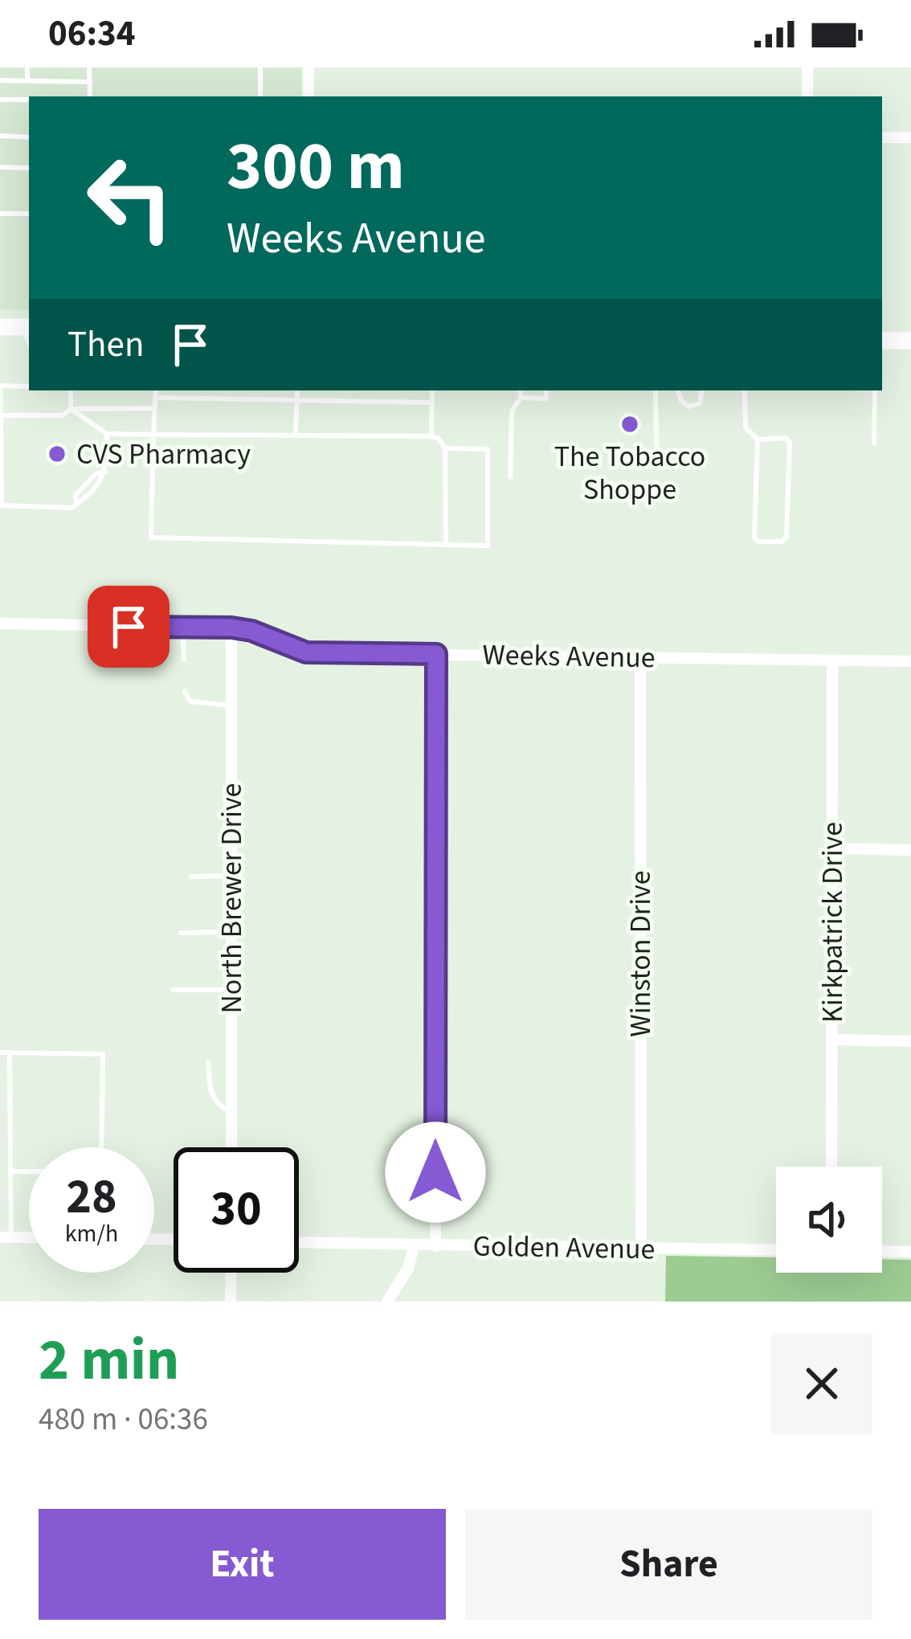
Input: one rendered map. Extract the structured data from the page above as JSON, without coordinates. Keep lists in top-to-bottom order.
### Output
{
  "streets": {
    "street": [
      "Weeks Avenue",
      "North Brewer Drive",
      "Kirkpatrick Drive",
      "Winston Drive",
      "Golden Avenue"
    ]
  },
  "crossings": [
    ["Weeks Avenue", "North Brewer Drive"],
    ["Weeks Avenue", "Kirkpatrick Drive"],
    ["Weeks Avenue", "Winston Drive"],
    ["Winston Drive", "Golden Avenue"]
  ],
  "places": ["The Tobacco Shoppe", "CVS Pharmacy"],
  "page": {
    "status": "06:34",
    "turn": ["300 m", "Weeks Avenue"],
    "then": "Then",
    "speed": "28 km/h",
    "limit": "30",
    "heading": ["2 min", "480 m · 06:36"],
    "buttons": ["Exit", "Share"]
  }
}
